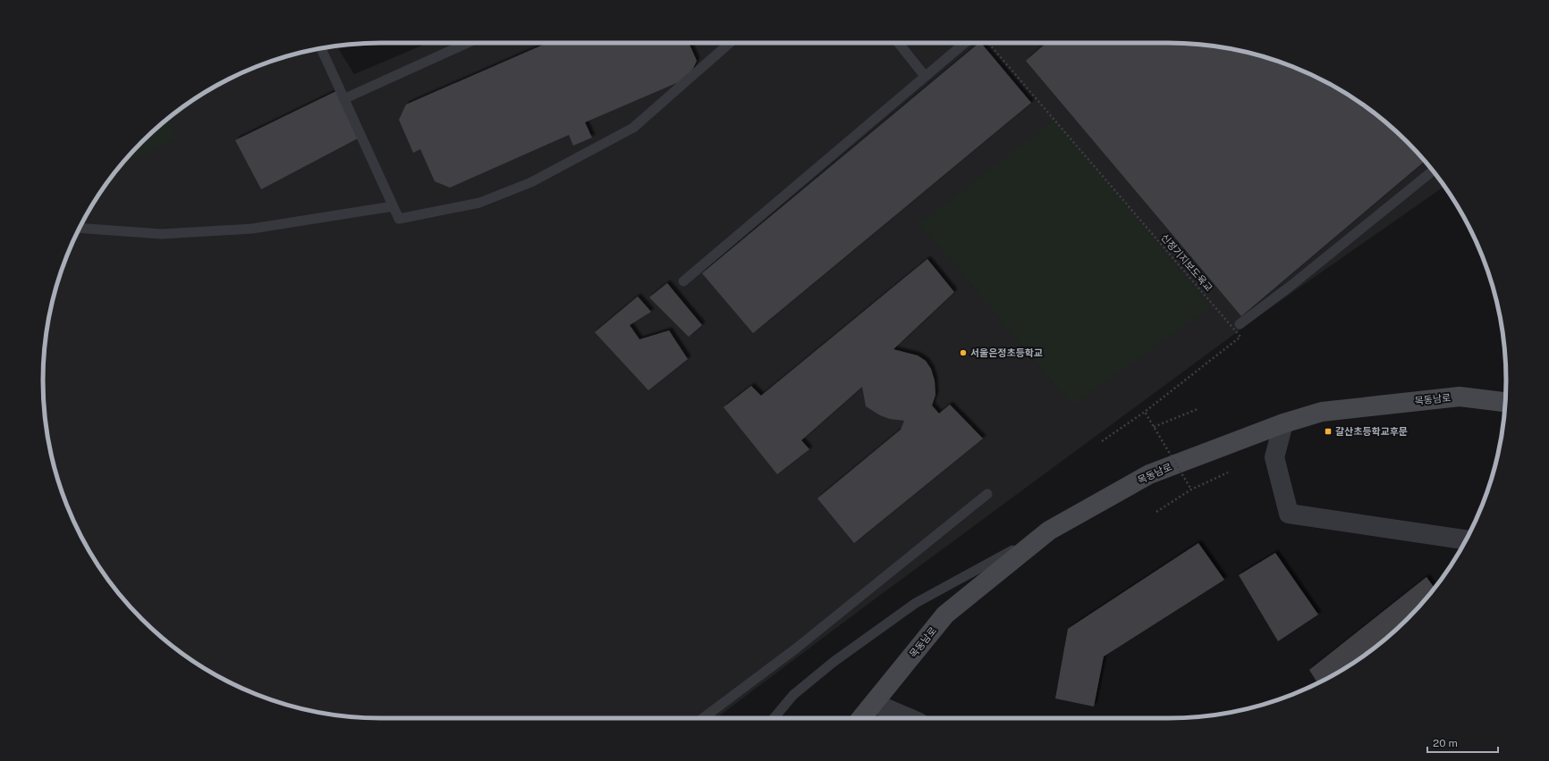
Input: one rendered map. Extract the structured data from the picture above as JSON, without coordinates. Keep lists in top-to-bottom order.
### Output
{
  "streets": {
    "main road": ["목동남로"],
    "path": ["신정기지보도육교"]
  },
  "places": {
    "other": ["서울은정초등학교"],
    "transit": ["갈산초등학교후문"]
  },
  "scale_bar": "20 m"
}
